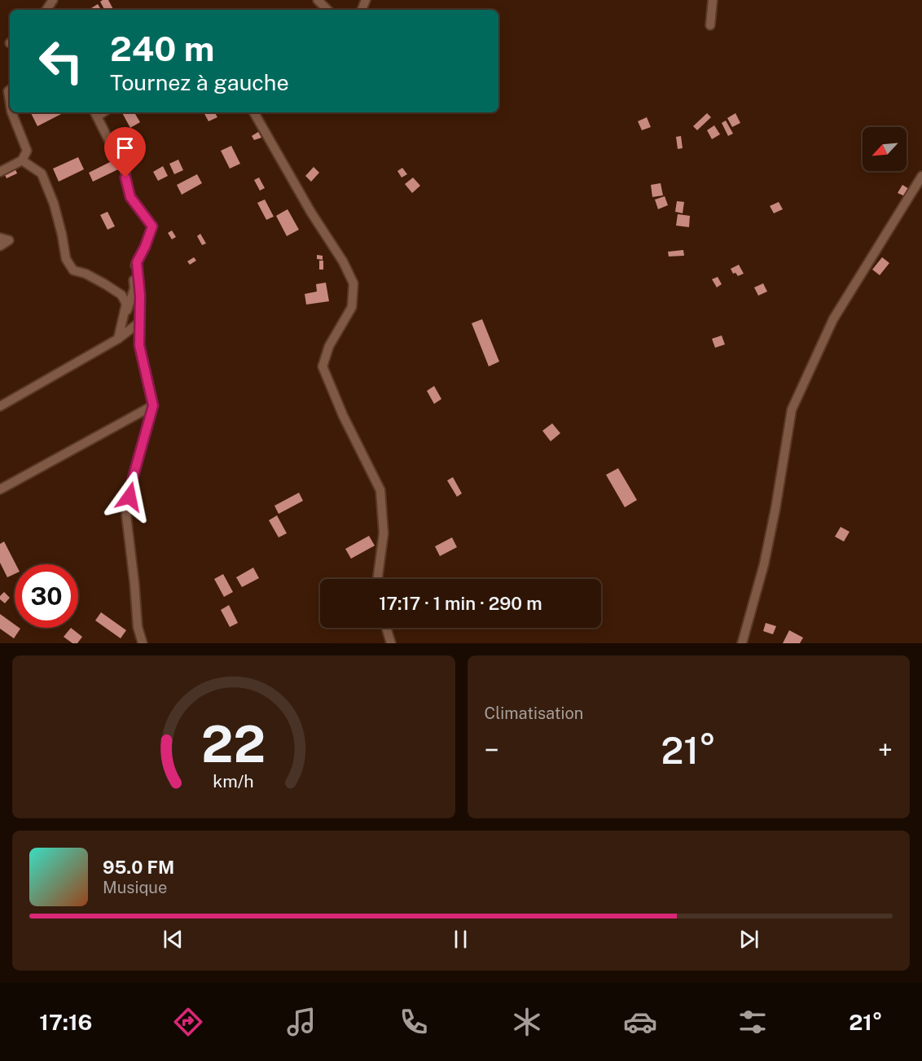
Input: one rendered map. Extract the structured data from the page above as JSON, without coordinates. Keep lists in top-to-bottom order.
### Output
{
  "north": "bottom left",
  "page": {
    "turn": ["240 m", "Tournez à gauche"],
    "limit": "30",
    "trip": "17:17 · 1 min · 290 m",
    "tile": "Climatisation",
    "heat": ["−", "21°", "+"],
    "song": ["95.0 FM", "Musique"],
    "tabs": ["17:16", "21°"],
    "gauge": ["22", "km/h"]
  }
}
